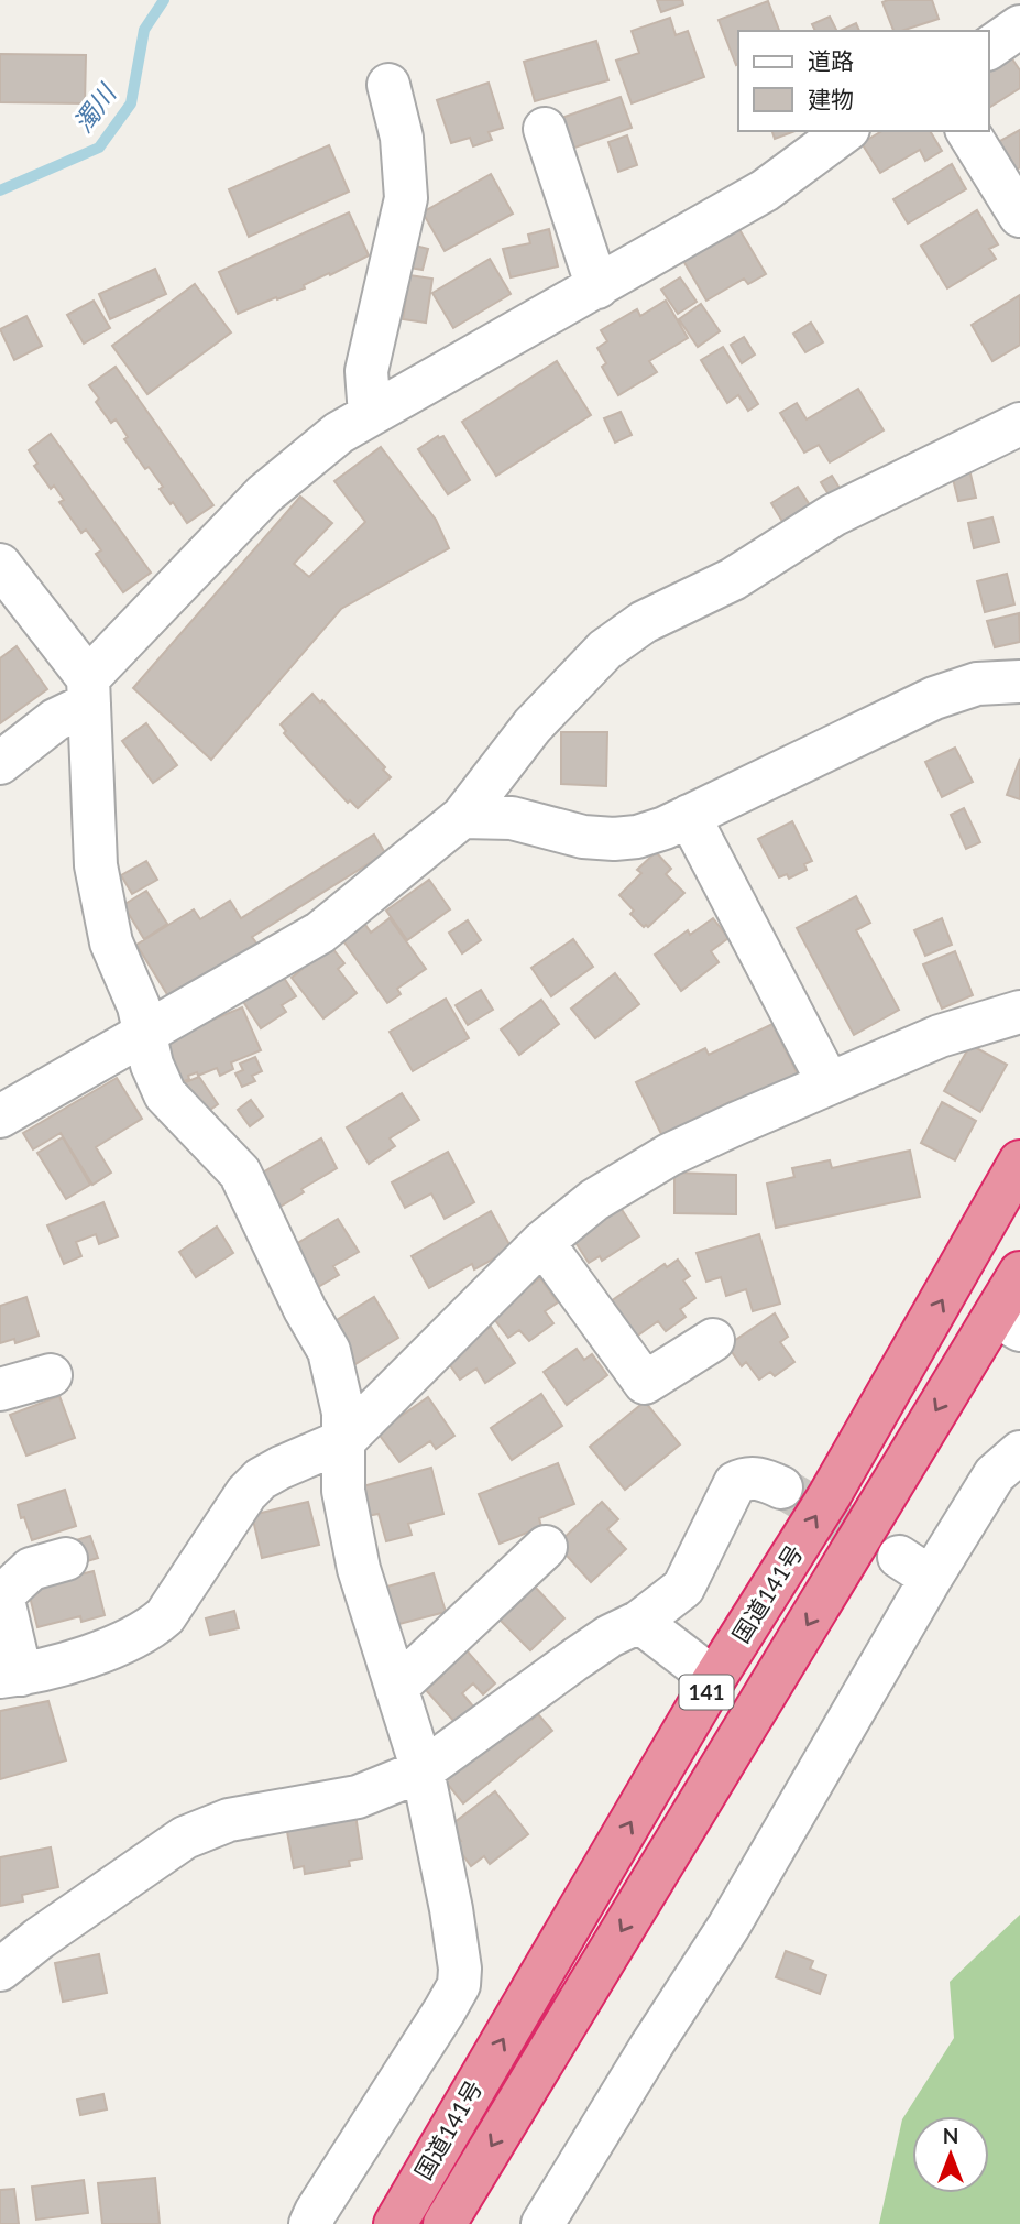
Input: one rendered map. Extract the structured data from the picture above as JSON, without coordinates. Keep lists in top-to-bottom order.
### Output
{
  "streets": {
    "highway": ["国道141号", "141"]
  },
  "water": ["濁川"],
  "legend": ["道路", "建物"],
  "north": "top"
}
